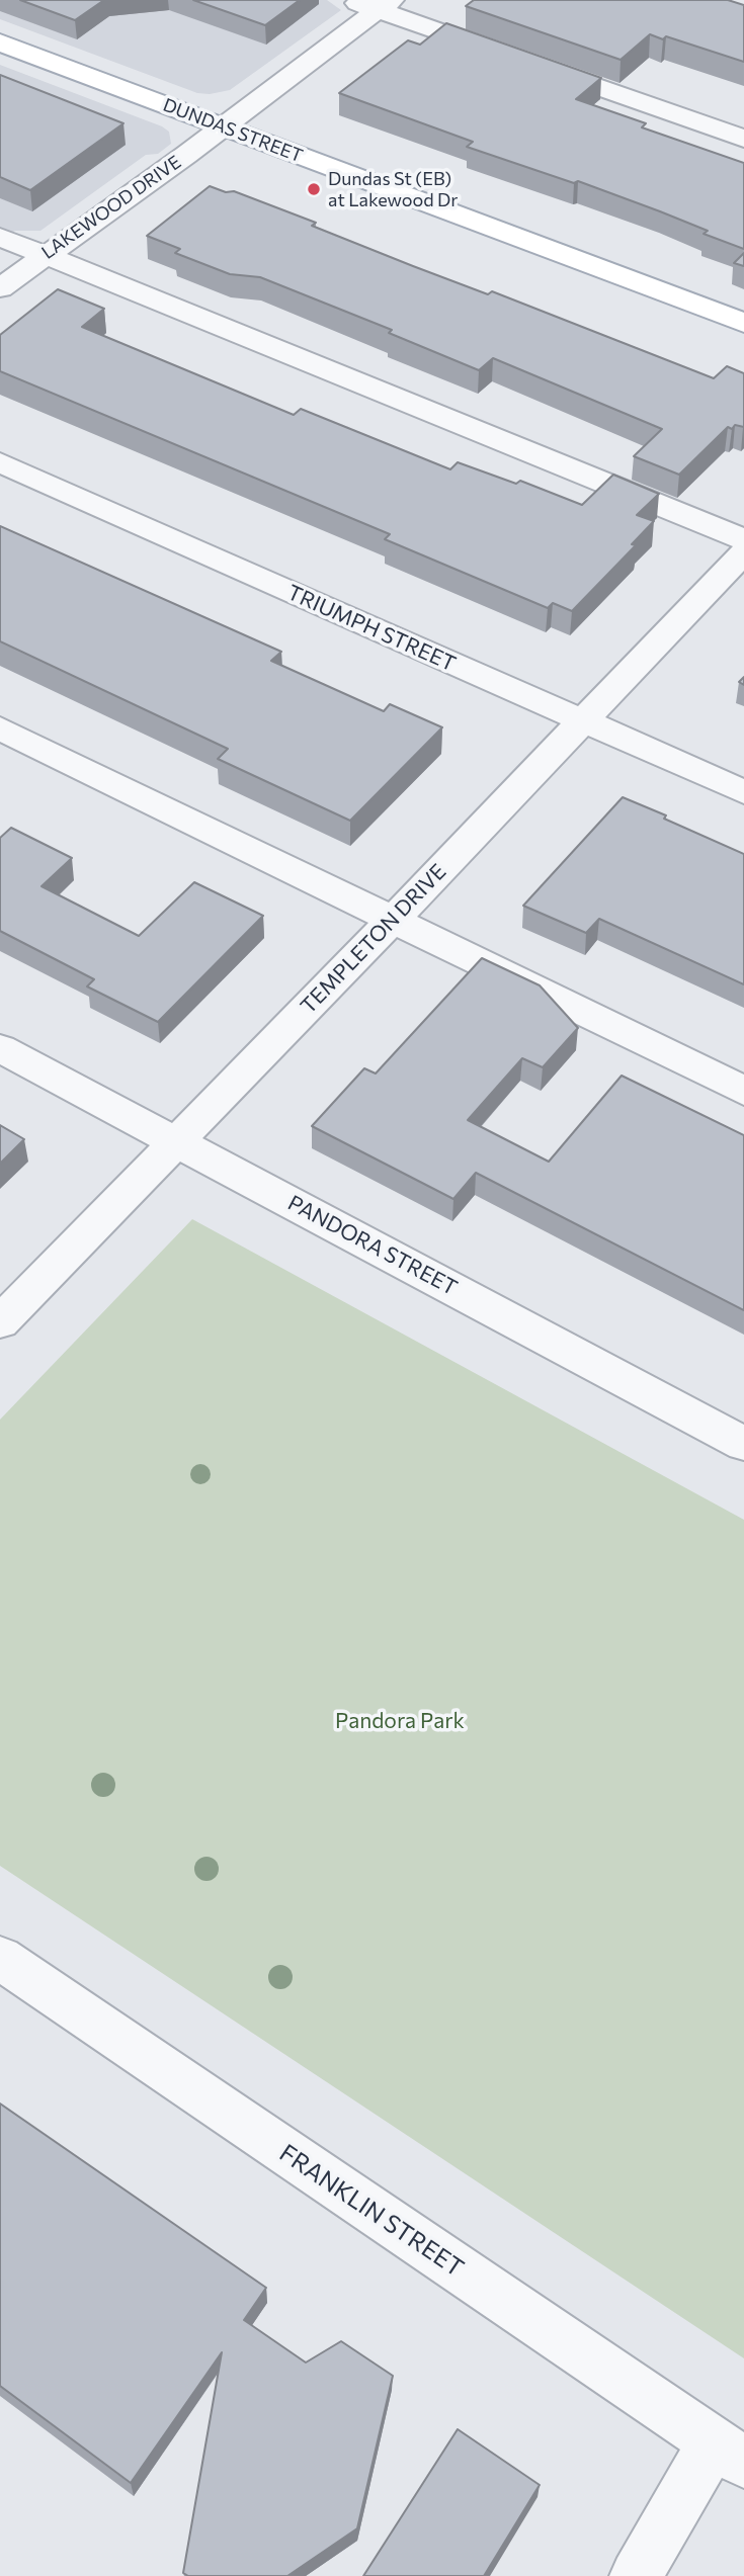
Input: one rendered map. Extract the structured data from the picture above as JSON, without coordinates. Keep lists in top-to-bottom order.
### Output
{
  "streets": {
    "main road": ["DUNDAS STREET"],
    "street": [
      "LAKEWOOD DRIVE",
      "TRIUMPH STREET",
      "TEMPLETON DRIVE",
      "PANDORA STREET",
      "FRANKLIN STREET"
    ]
  },
  "crossings": [
    ["DUNDAS STREET", "LAKEWOOD DRIVE"],
    ["TRIUMPH STREET", "TEMPLETON DRIVE"],
    ["TEMPLETON DRIVE", "PANDORA STREET"]
  ],
  "parks": ["Pandora Park"],
  "places": ["Dundas St (EB) at Lakewood Dr"]
}
